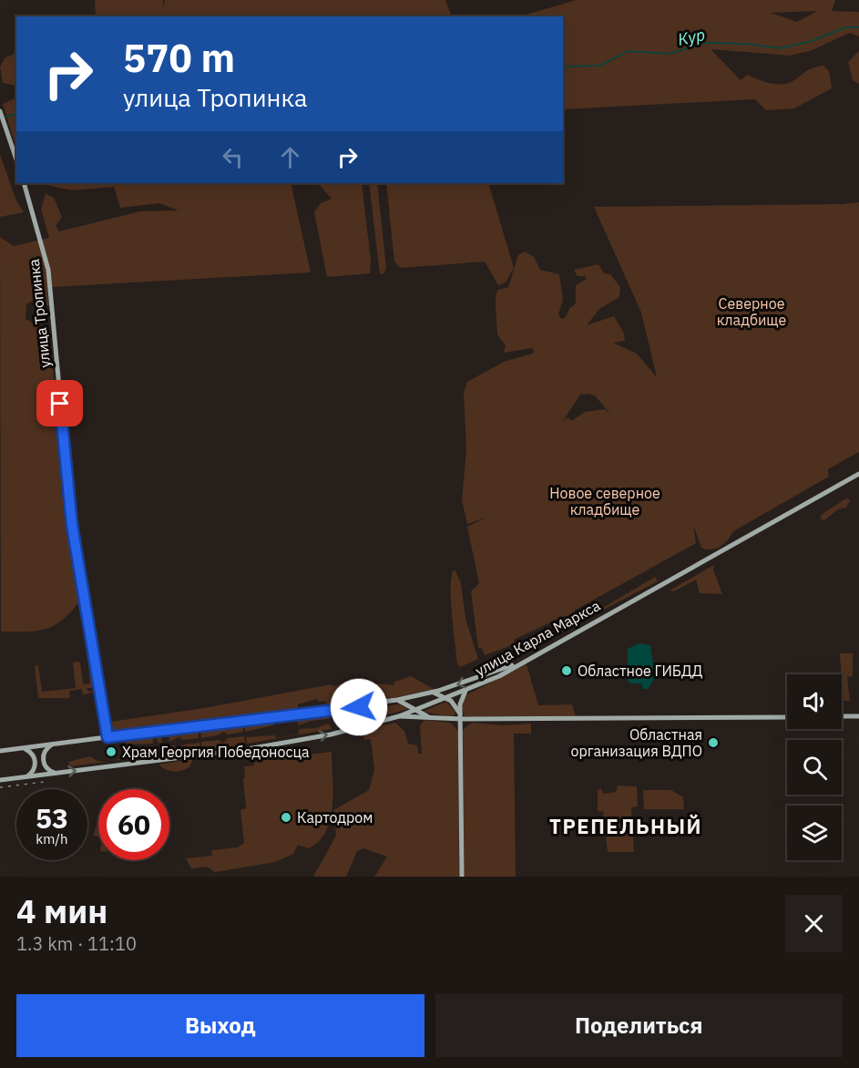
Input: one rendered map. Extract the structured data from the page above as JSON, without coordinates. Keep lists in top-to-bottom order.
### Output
{
  "streets": {
    "main road": ["улица Тропинка", "улица Карла Маркса"]
  },
  "districts": ["ТРЕПЕЛЬНЫЙ"],
  "water": ["Кур"],
  "parks": ["Северное кладбище", "Новое северное кладбище"],
  "places": [
    "Областное ГИБДД",
    "Областная организация ВДПО",
    "Храм Георгия Победоносца",
    "Картодром"
  ],
  "page": {
    "turn": ["570 m", "улица Тропинка"],
    "speed": "53 km/h",
    "limit": "60",
    "heading": ["4 мин", "1.3 km · 11:10"],
    "buttons": ["Выход", "Поделиться"]
  }
}
